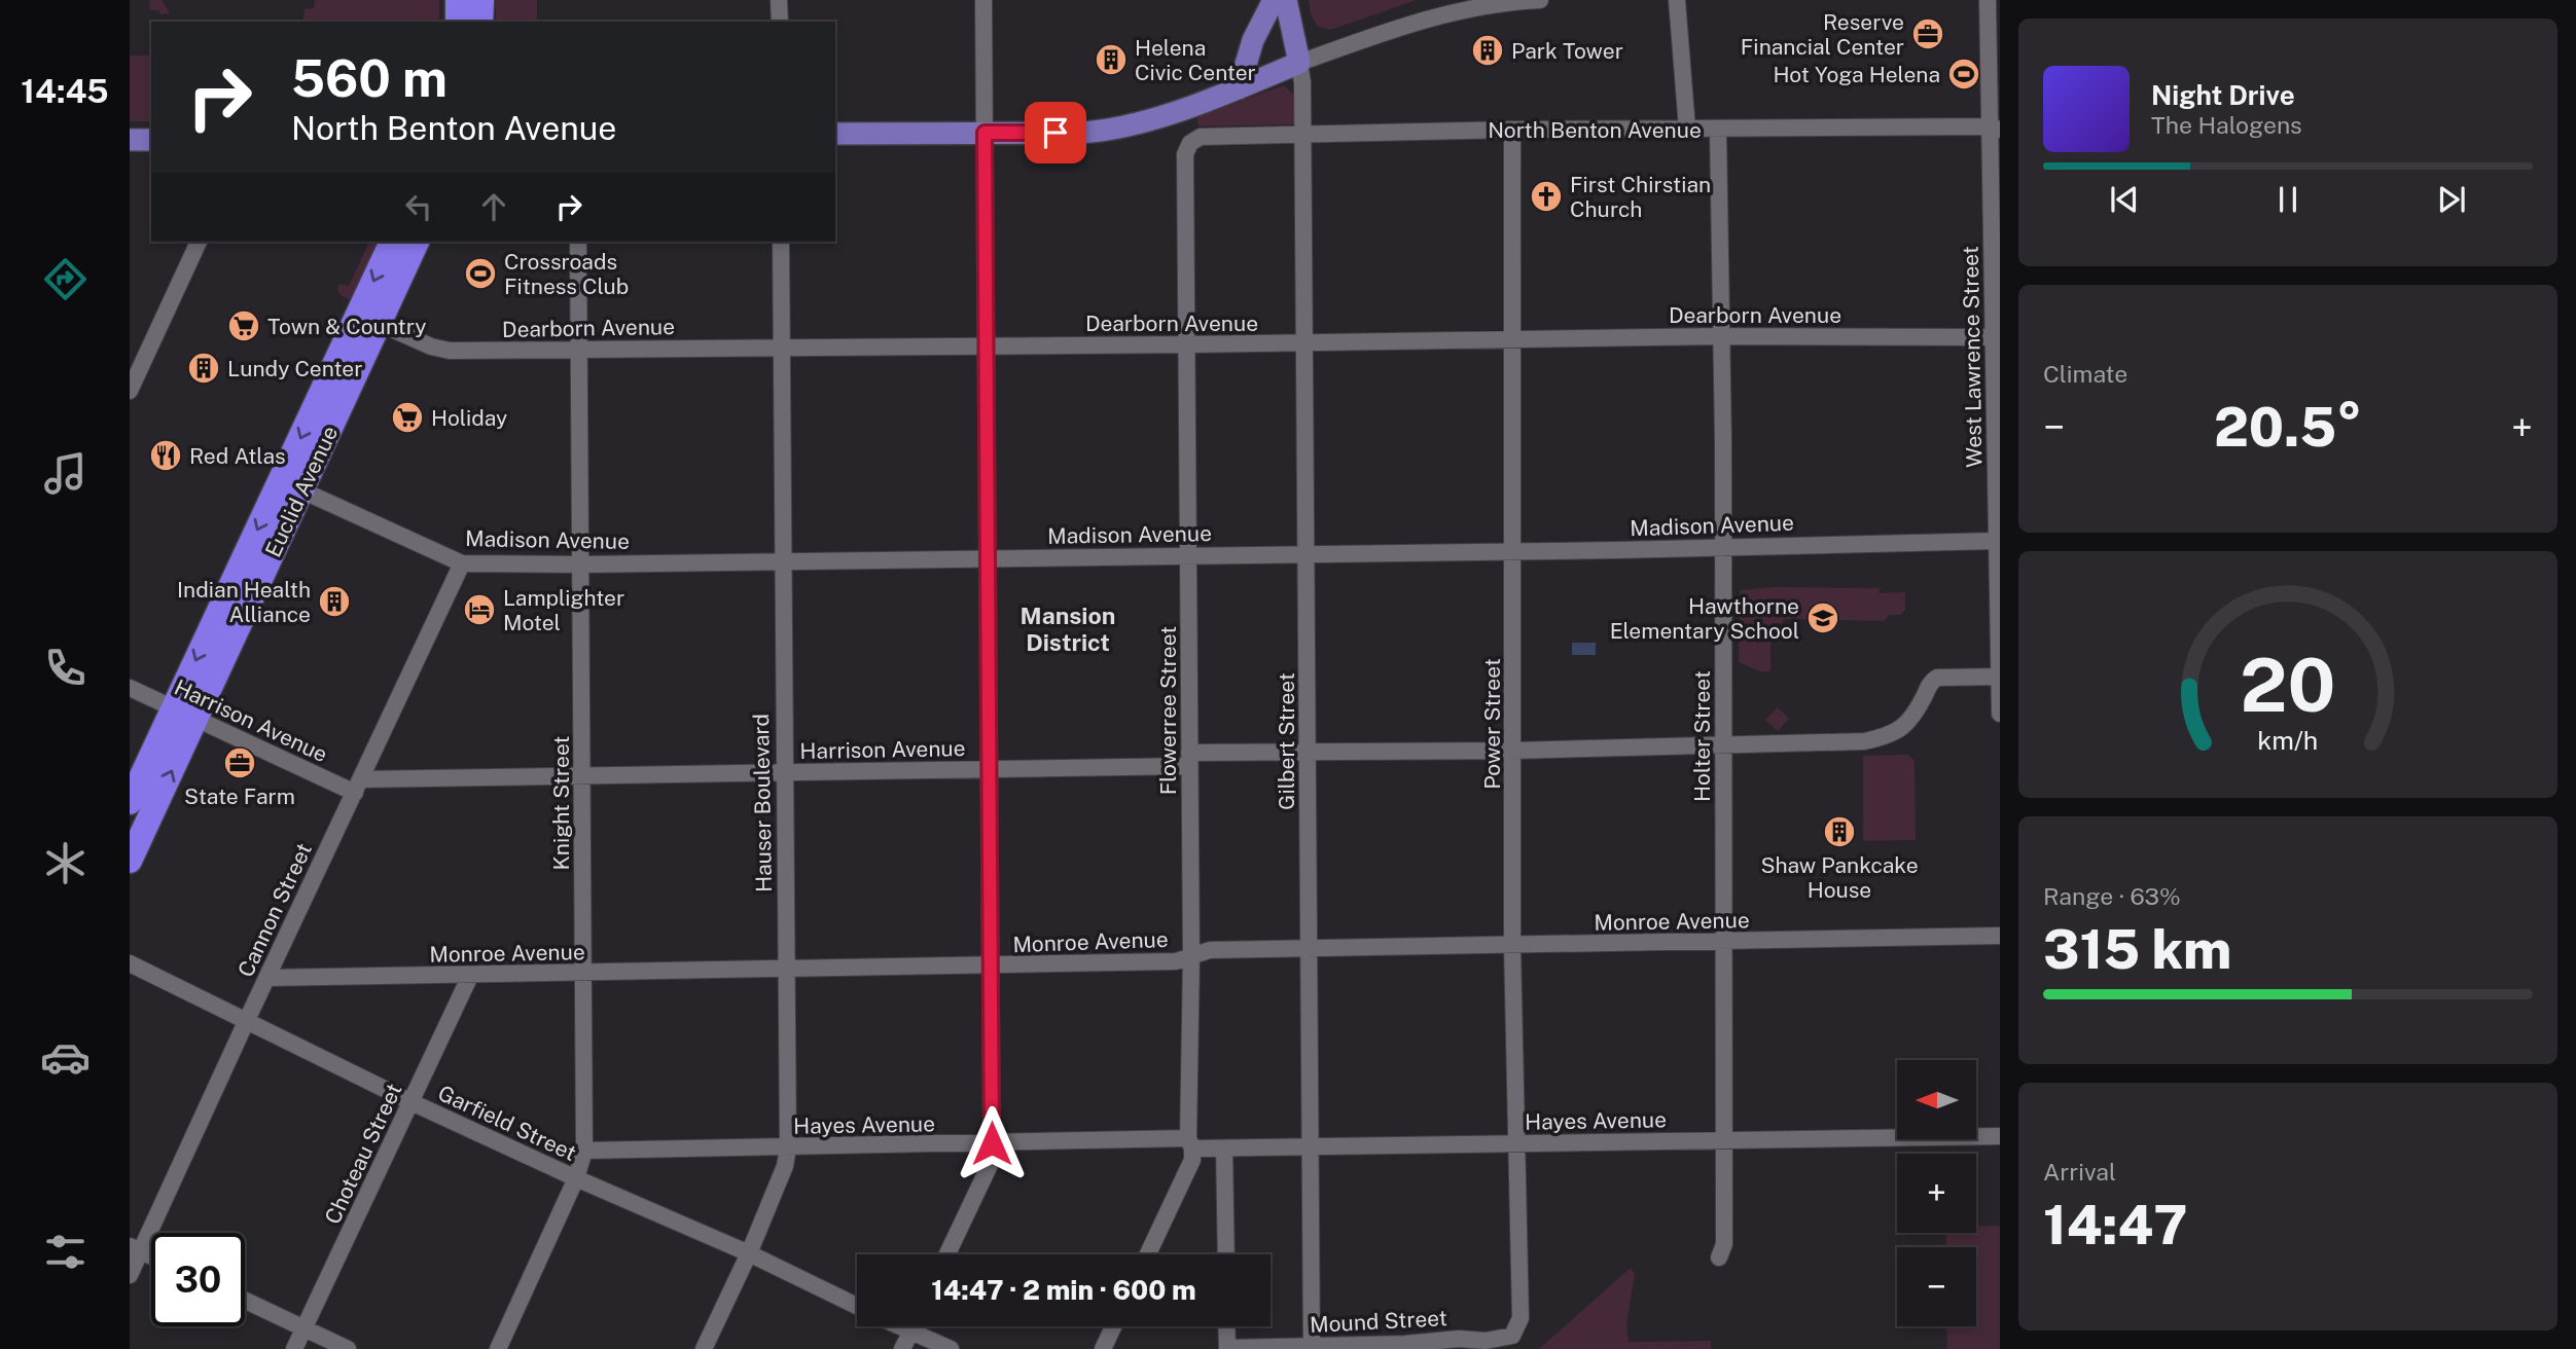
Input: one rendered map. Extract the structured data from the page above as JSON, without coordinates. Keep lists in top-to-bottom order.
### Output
{
  "streets": {
    "highway": ["Euclid Avenue"],
    "street": [
      "North Benton Avenue",
      "Dearborn Avenue",
      "West Lawrence Street",
      "Madison Avenue",
      "Flowerree Street",
      "Harrison Avenue",
      "Power Street",
      "Holter Street",
      "Gilbert Street",
      "Knight Street",
      "Hauser Boulevard",
      "Cannon Street",
      "Monroe Avenue",
      "Hayes Avenue",
      "Garfield Street",
      "Choteau Street",
      "Mound Street"
    ]
  },
  "crossings": [
    ["North Benton Avenue", "West Lawrence Street"],
    ["North Benton Avenue", "Flowerree Street"],
    ["North Benton Avenue", "Power Street"],
    ["North Benton Avenue", "Holter Street"],
    ["North Benton Avenue", "Gilbert Street"],
    ["Dearborn Avenue", "West Lawrence Street"],
    ["Dearborn Avenue", "Euclid Avenue"],
    ["Dearborn Avenue", "Flowerree Street"],
    ["Dearborn Avenue", "Power Street"],
    ["Dearborn Avenue", "Holter Street"],
    ["Dearborn Avenue", "Gilbert Street"],
    ["Dearborn Avenue", "Knight Street"],
    ["Dearborn Avenue", "Hauser Boulevard"],
    ["West Lawrence Street", "Madison Avenue"],
    ["West Lawrence Street", "Harrison Avenue"],
    ["Euclid Avenue", "Madison Avenue"],
    ["Euclid Avenue", "Harrison Avenue"],
    ["Madison Avenue", "Flowerree Street"],
    ["Madison Avenue", "Power Street"],
    ["Madison Avenue", "Holter Street"],
    ["Madison Avenue", "Gilbert Street"],
    ["Madison Avenue", "Knight Street"],
    ["Madison Avenue", "Hauser Boulevard"],
    ["Madison Avenue", "Cannon Street"],
    ["Flowerree Street", "Harrison Avenue"],
    ["Flowerree Street", "Monroe Avenue"],
    ["Flowerree Street", "Hayes Avenue"],
    ["Harrison Avenue", "Power Street"],
    ["Harrison Avenue", "Holter Street"],
    ["Harrison Avenue", "Gilbert Street"],
    ["Harrison Avenue", "Knight Street"],
    ["Harrison Avenue", "Hauser Boulevard"],
    ["Harrison Avenue", "Cannon Street"],
    ["Power Street", "Monroe Avenue"],
    ["Power Street", "Hayes Avenue"],
    ["Power Street", "Mound Street"],
    ["Holter Street", "Monroe Avenue"],
    ["Holter Street", "Hayes Avenue"],
    ["Gilbert Street", "Monroe Avenue"],
    ["Gilbert Street", "Hayes Avenue"],
    ["Gilbert Street", "Mound Street"],
    ["Knight Street", "Monroe Avenue"],
    ["Knight Street", "Hayes Avenue"],
    ["Knight Street", "Garfield Street"],
    ["Hauser Boulevard", "Monroe Avenue"],
    ["Hauser Boulevard", "Hayes Avenue"],
    ["Hauser Boulevard", "Garfield Street"],
    ["Cannon Street", "Monroe Avenue"],
    ["Cannon Street", "Garfield Street"],
    ["Monroe Avenue", "Choteau Street"],
    ["Garfield Street", "Choteau Street"]
  ],
  "districts": ["Mansion District"],
  "places": {
    "office": ["Reserve Financial Center", "State Farm"],
    "building": [
      "Park Tower",
      "Helena Civic Center",
      "Lundy Center",
      "Indian Health Alliance",
      "Shaw Pankcake House"
    ],
    "sports": ["Hot Yoga Helena", "Crossroads Fitness Club"],
    "church": ["First Chirstian Church"],
    "supermarket": ["Town & Country", "Holiday"],
    "restaurant": ["Red Atlas"],
    "hotel": ["Lamplighter Motel"],
    "school or university": ["Hawthorne Elementary School"]
  },
  "north": "left",
  "page": {
    "tabs": "14:45",
    "turn": ["560 m", "North Benton Avenue"],
    "song": ["Night Drive", "The Halogens"],
    "tile": [
      "Climate",
      ["Range · 63%", "315 km"],
      ["Arrival", "14:47"]
    ],
    "heat": ["−", "20.5°", "+"],
    "map_buttons": ["+", "−"],
    "limit": "30",
    "trip": "14:47 · 2 min · 600 m",
    "gauge": ["20", "km/h"]
  }
}
